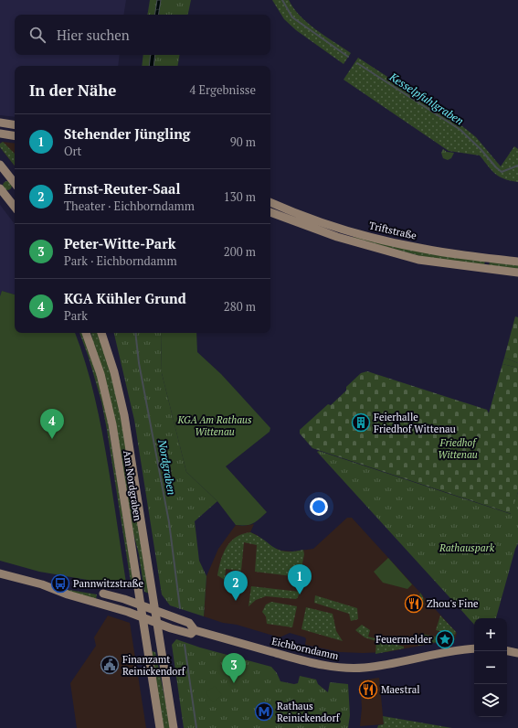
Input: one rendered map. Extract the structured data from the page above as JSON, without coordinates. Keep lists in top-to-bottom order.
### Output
{
  "streets": {
    "main road": ["Triftstraße", "Am Nordgraben", "Eichborndamm"]
  },
  "crossings": [
    ["Am Nordgraben", "Eichborndamm"]
  ],
  "water": ["Kesselpfuhlgraben", "Nordgraben"],
  "parks": ["KGA Am Rathaus Wittenau", "Friedhof Wittenau", "Rathauspark"],
  "places": {
    "building": ["Feierhalle Friedhof Wittenau"],
    "bus stop": ["Pannwitzstraße"],
    "restaurant": ["Zhou's Fine", "Maestral"],
    "place": ["Feuermelder"],
    "public building": ["Finanzamt Reinickendorf"],
    "metro station": ["Rathaus Reinickendorf"]
  },
  "page": {
    "search": "Hier suchen",
    "heading": ["In der Nähe", "4 Ergebnisse"],
    "list": [
      {
        "mark": "1",
        "name": "Stehender Jüngling",
        "note": "Ort",
        "value": "90 m"
      },
      {
        "mark": "2",
        "name": "Ernst-Reuter-Saal",
        "note": "Theater · Eichborndamm",
        "value": "130 m"
      },
      {
        "mark": "3",
        "name": "Peter-Witte-Park",
        "note": "Park · Eichborndamm",
        "value": "200 m"
      },
      {
        "mark": "4",
        "name": "KGA Kühler Grund",
        "note": "Park",
        "value": "280 m"
      }
    ],
    "pins": [
      "4",
      "1",
      "2",
      "3"
    ],
    "map_buttons": ["+", "−"]
  }
}
